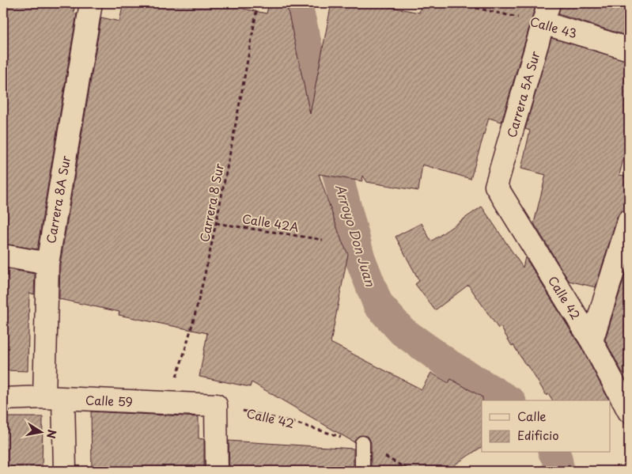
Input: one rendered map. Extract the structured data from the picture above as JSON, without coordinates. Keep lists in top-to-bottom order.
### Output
{
  "streets": {
    "street": [
      "Calle 43",
      "Carrera 5A Sur",
      "Carrera 8A Sur",
      "Calle 42",
      "Calle 59"
    ],
    "path": ["Carrera 8 Sur", "Calle 42A"]
  },
  "crossings": [
    ["Calle 43", "Carrera 5A Sur"],
    ["Carrera 5A Sur", "Calle 42"],
    ["Carrera 8A Sur", "Calle 59"],
    ["Carrera 8 Sur", "Calle 42A"],
    ["Carrera 8 Sur", "Calle 59"],
    ["Calle 42", "Calle 59"]
  ],
  "water": ["Arroyo Don Juan"],
  "legend": ["Calle", "Edificio"],
  "north": "right"
}
